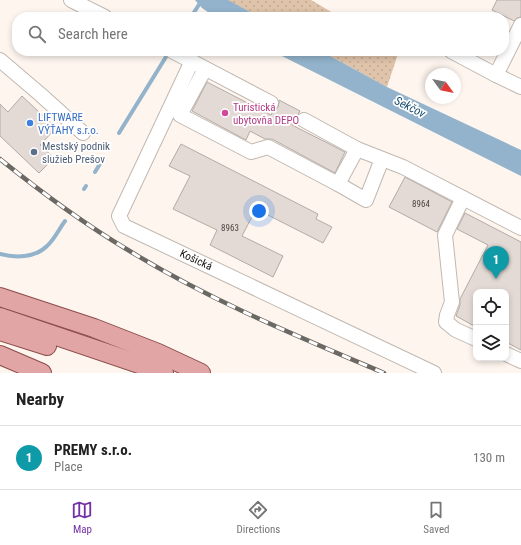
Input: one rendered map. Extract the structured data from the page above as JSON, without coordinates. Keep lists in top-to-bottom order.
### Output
{
  "streets": {
    "street": ["Košická"]
  },
  "water": ["Sekčov"],
  "places": ["Turistická ubytovňa DEPO", "LIFTWARE VÝŤAHY s.r.o.", "Mestský podnik služieb Prešov"],
  "house_numbers": ["8964", "8963"],
  "north": "bottom right",
  "page": {
    "search": "Search here",
    "pins": "1",
    "heading": "Nearby",
    "list": [
      {
        "mark": "1",
        "name": "PREMY s.r.o.",
        "note": "Place",
        "value": "130 m"
      }
    ],
    "nav": ["Map", "Directions", "Saved"]
  }
}
